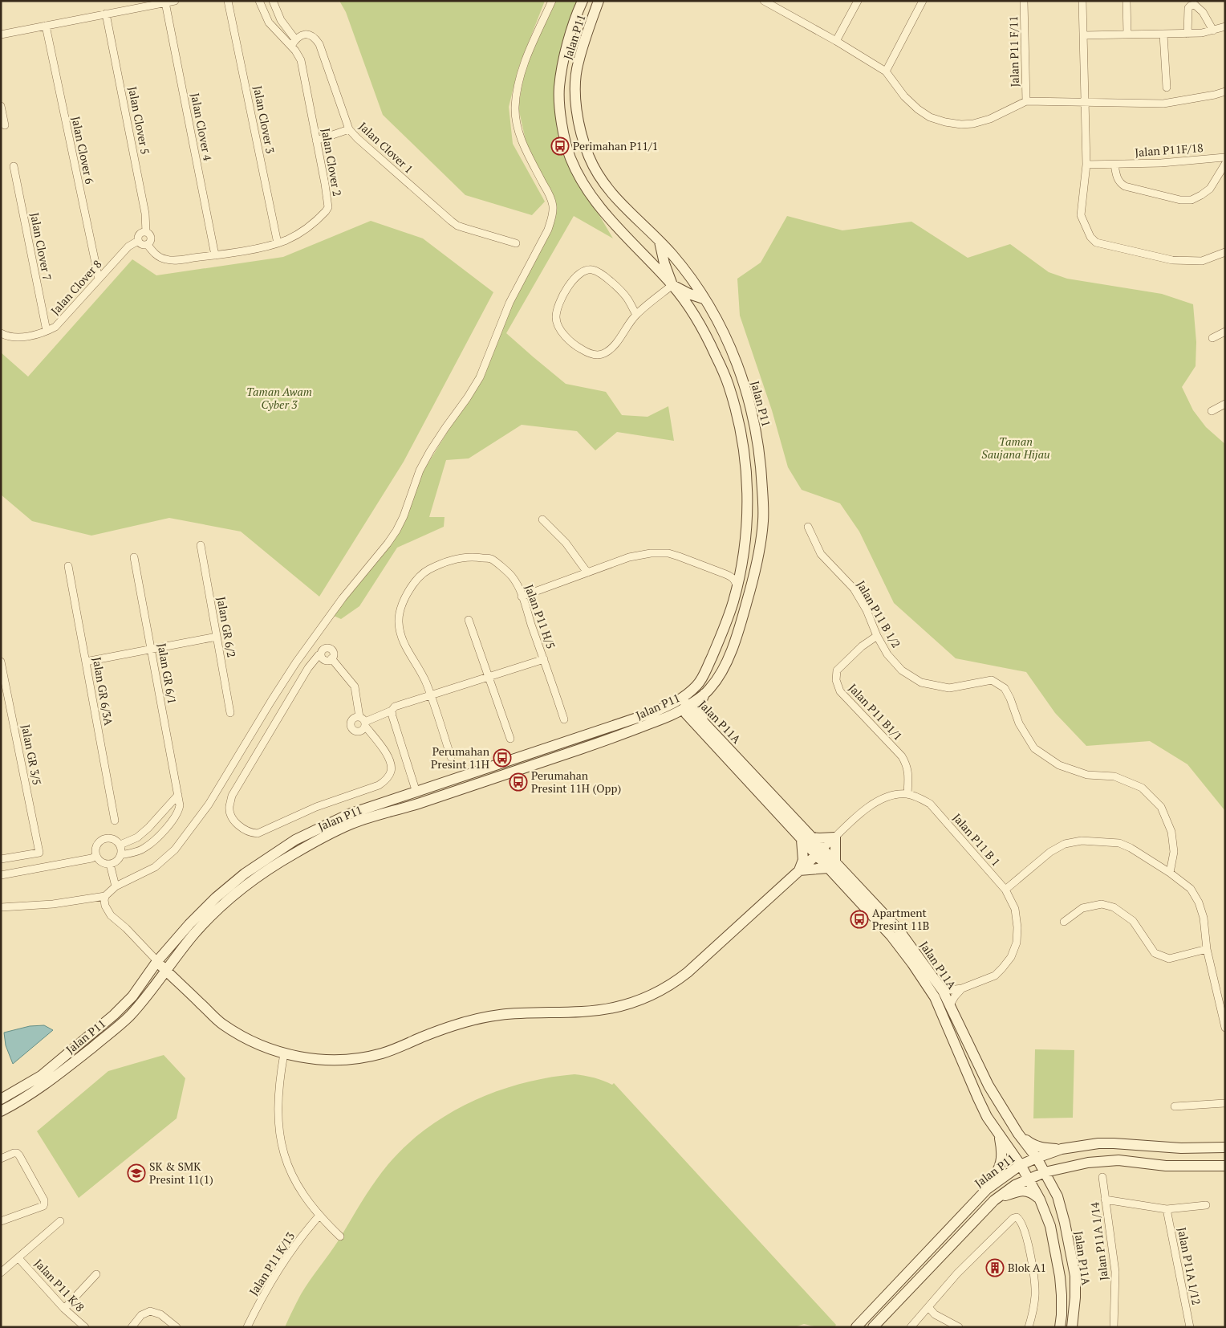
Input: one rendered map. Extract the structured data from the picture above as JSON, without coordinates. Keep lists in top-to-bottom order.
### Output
{
  "streets": {
    "main road": ["Jalan P11", "Jalan P11A"],
    "street": [
      "Jalan P11 F/11",
      "Jalan Clover 3",
      "Jalan Clover 5",
      "Jalan Clover 4",
      "Jalan Clover 1",
      "Jalan Clover 6",
      "Jalan P11F/18",
      "Jalan Clover 2",
      "Jalan Clover 7",
      "Jalan Clover 8",
      "Jalan P11 B 1/2",
      "Jalan P11 H/5",
      "Jalan GR 6/2",
      "Jalan GR 6/1",
      "Jalan GR 6/3A",
      "Jalan P11 B1/1",
      "Jalan GR 3/5",
      "Jalan P11 B 1",
      "Jalan P11A 1/14",
      "Jalan P11 K/13",
      "Jalan P11A 1/12",
      "Jalan P11 K/8"
    ]
  },
  "crossings": [
    ["Jalan P11", "Jalan P11A"],
    ["Jalan Clover 3", "Jalan Clover 2"],
    ["Jalan Clover 5", "Jalan Clover 2"],
    ["Jalan Clover 5", "Jalan Clover 8"],
    ["Jalan Clover 4", "Jalan Clover 2"],
    ["Jalan Clover 1", "Jalan Clover 2"],
    ["Jalan Clover 6", "Jalan Clover 8"],
    ["Jalan Clover 2", "Jalan Clover 8"],
    ["Jalan Clover 7", "Jalan Clover 8"],
    ["Jalan P11 B 1/2", "Jalan P11 B1/1"],
    ["Jalan P11 B1/1", "Jalan P11 B 1"],
    ["Jalan P11A", "Jalan P11 B 1"]
  ],
  "parks": ["Taman Awam Cyber 3", "Taman Saujana Hijau"],
  "places": {
    "bus stop": [
      "Perimahan P11/1",
      "Perumahan Presint 11H",
      "Perumahan Presint 11H (Opp)",
      "Apartment Presint 11B"
    ],
    "school or university": ["SK & SMK Presint 11(1)"],
    "building": ["Blok A1"]
  }
}
